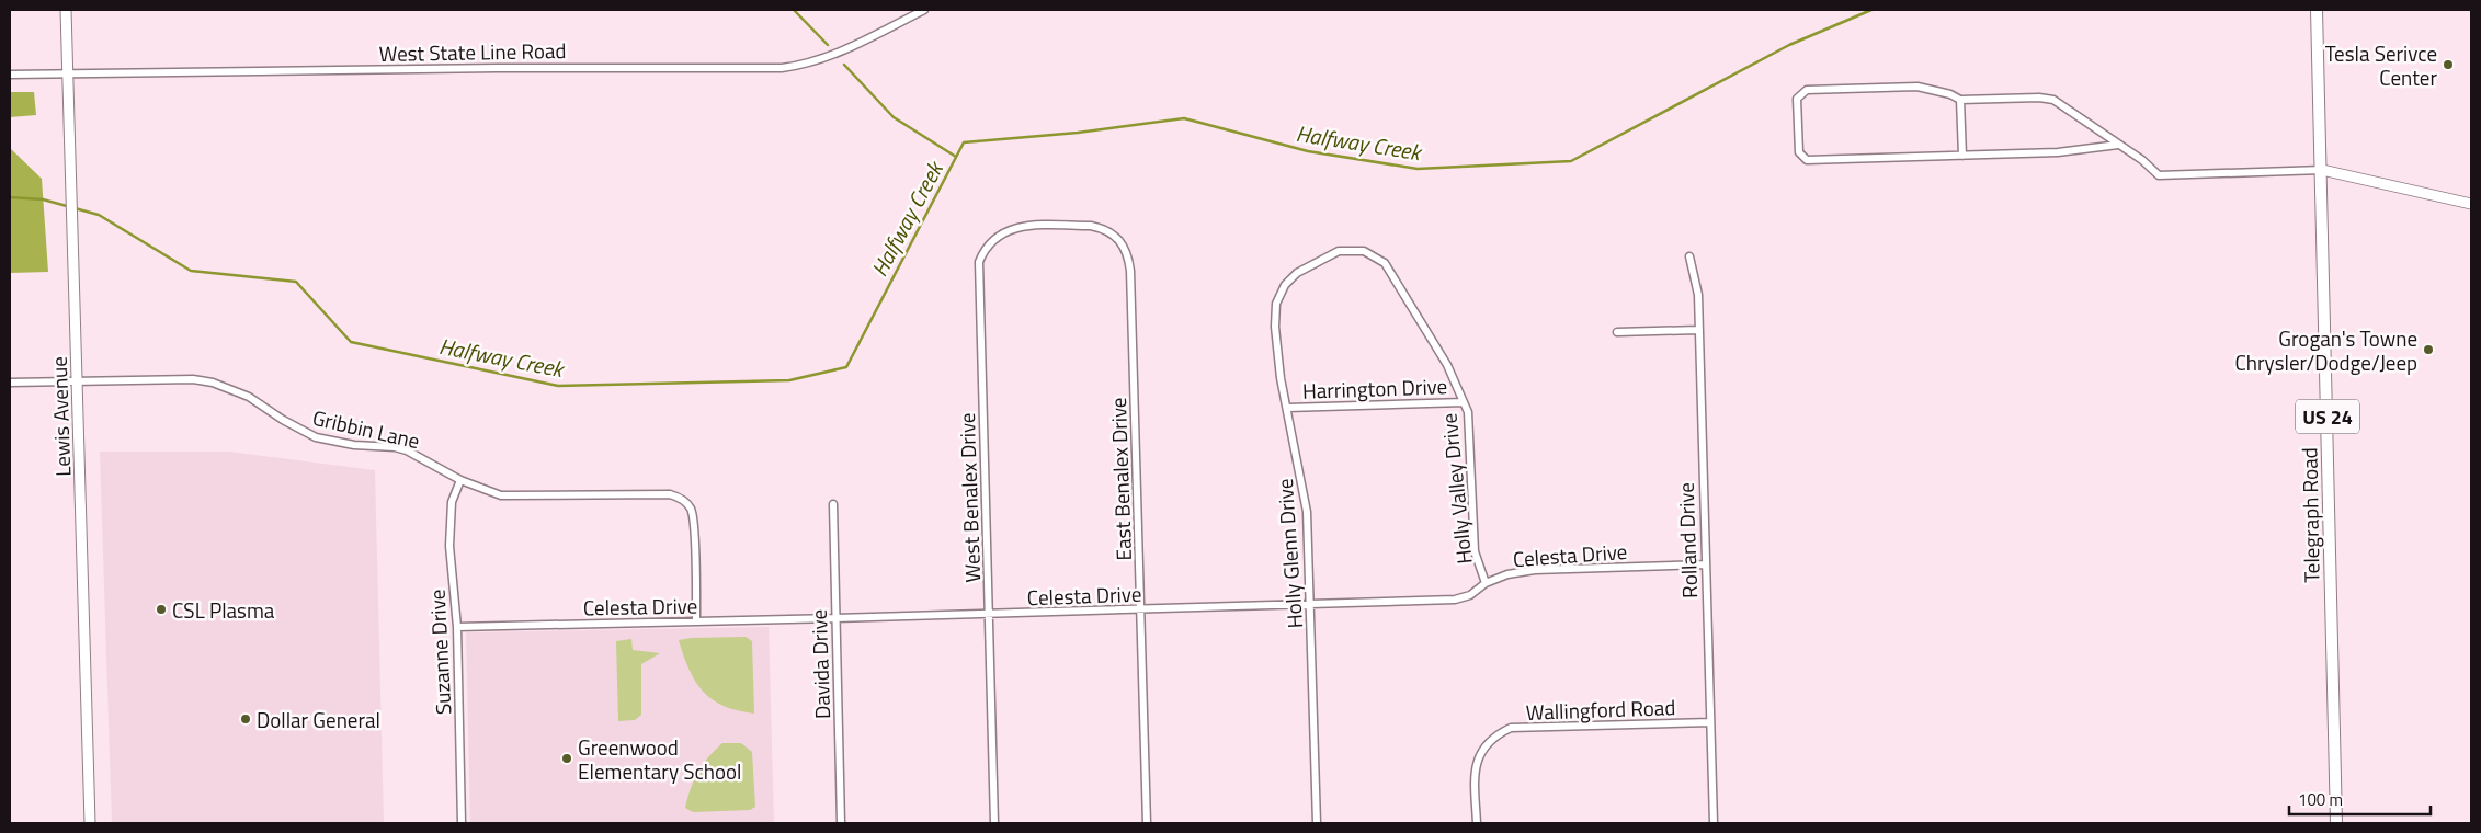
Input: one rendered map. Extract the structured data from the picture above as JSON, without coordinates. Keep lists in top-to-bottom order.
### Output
{
  "streets": {
    "main road": ["Lewis Avenue", "US 24", "Telegraph Road"],
    "street": [
      "West State Line Road",
      "Harrington Drive",
      "Gribbin Lane",
      "East Benalex Drive",
      "Holly Valley Drive",
      "West Benalex Drive",
      "Rolland Drive",
      "Holly Glenn Drive",
      "Celesta Drive",
      "Suzanne Drive",
      "Davida Drive",
      "Wallingford Road"
    ]
  },
  "crossings": [
    ["West State Line Road", "Lewis Avenue"],
    ["Harrington Drive", "Holly Valley Drive"],
    ["Harrington Drive", "Holly Glenn Drive"],
    ["Lewis Avenue", "Gribbin Lane"],
    ["Gribbin Lane", "Celesta Drive"],
    ["Gribbin Lane", "Suzanne Drive"],
    ["East Benalex Drive", "West Benalex Drive"],
    ["East Benalex Drive", "Celesta Drive"],
    ["Holly Valley Drive", "Holly Glenn Drive"],
    ["Holly Valley Drive", "Celesta Drive"],
    ["West Benalex Drive", "Celesta Drive"],
    ["Rolland Drive", "Celesta Drive"],
    ["Rolland Drive", "Wallingford Road"],
    ["Holly Glenn Drive", "Celesta Drive"],
    ["Celesta Drive", "Suzanne Drive"],
    ["Celesta Drive", "Davida Drive"]
  ],
  "water": ["Halfway Creek"],
  "places": [
    "Tesla Serivce Center",
    "Grogan's Towne Chrysler/Dodge/Jeep",
    "CSL Plasma",
    "Dollar General",
    "Greenwood Elementary School"
  ],
  "scale_bar": "100 m"
}
